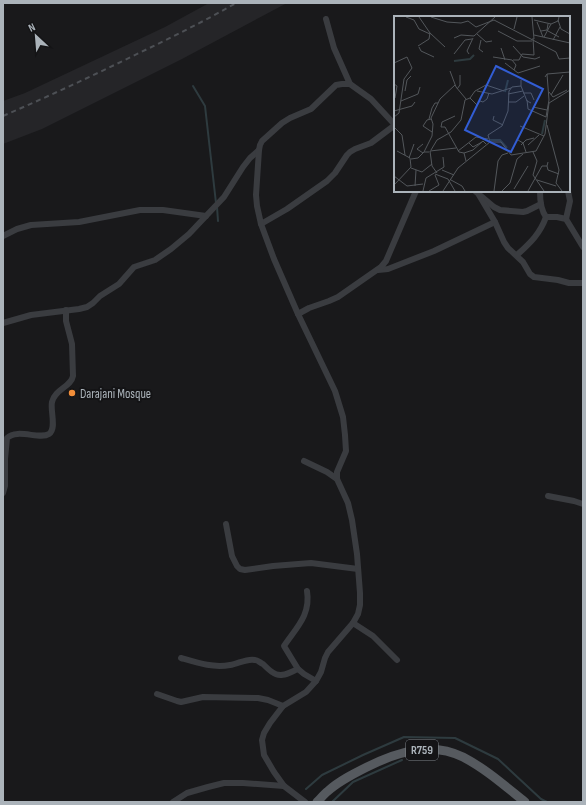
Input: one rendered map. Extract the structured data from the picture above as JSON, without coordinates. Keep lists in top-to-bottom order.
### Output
{
  "streets": {
    "main road": ["R759"]
  },
  "places": ["Darajani Mosque"],
  "north": "top left"
}
